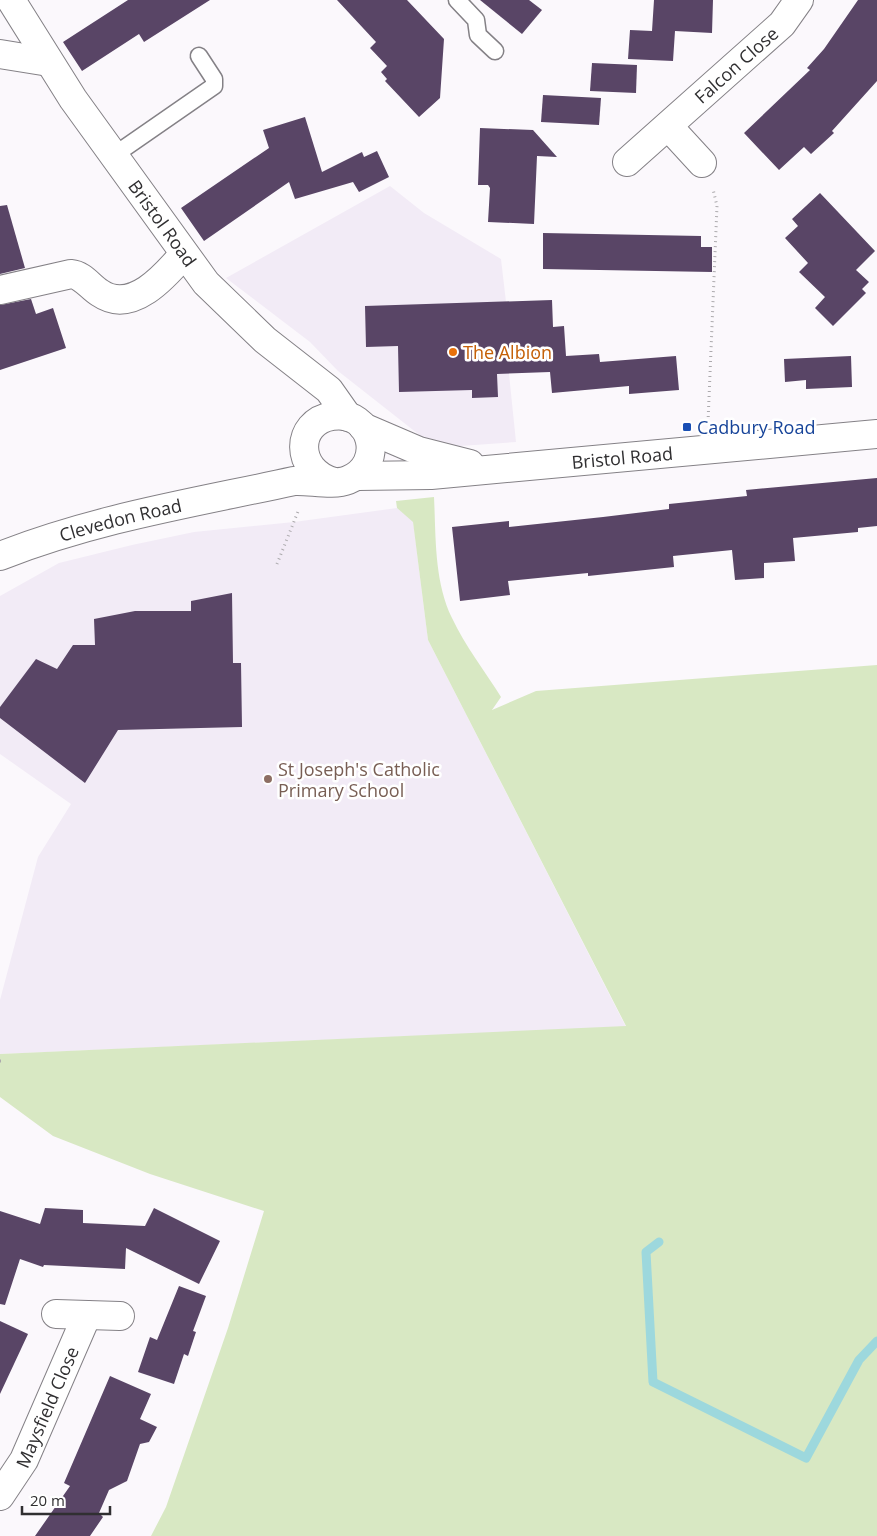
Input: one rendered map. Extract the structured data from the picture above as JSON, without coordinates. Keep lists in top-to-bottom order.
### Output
{
  "streets": {
    "main road": [
      "Falcon Close",
      "Bristol Road",
      "Clevedon Road",
      "Maysfield Close"
    ]
  },
  "crossings": [
    ["Bristol Road", "Clevedon Road"]
  ],
  "places": {
    "other": ["The Albion", "St Joseph's Catholic Primary School"],
    "transit": ["Cadbury Road"]
  },
  "scale_bar": "20 m"
}
